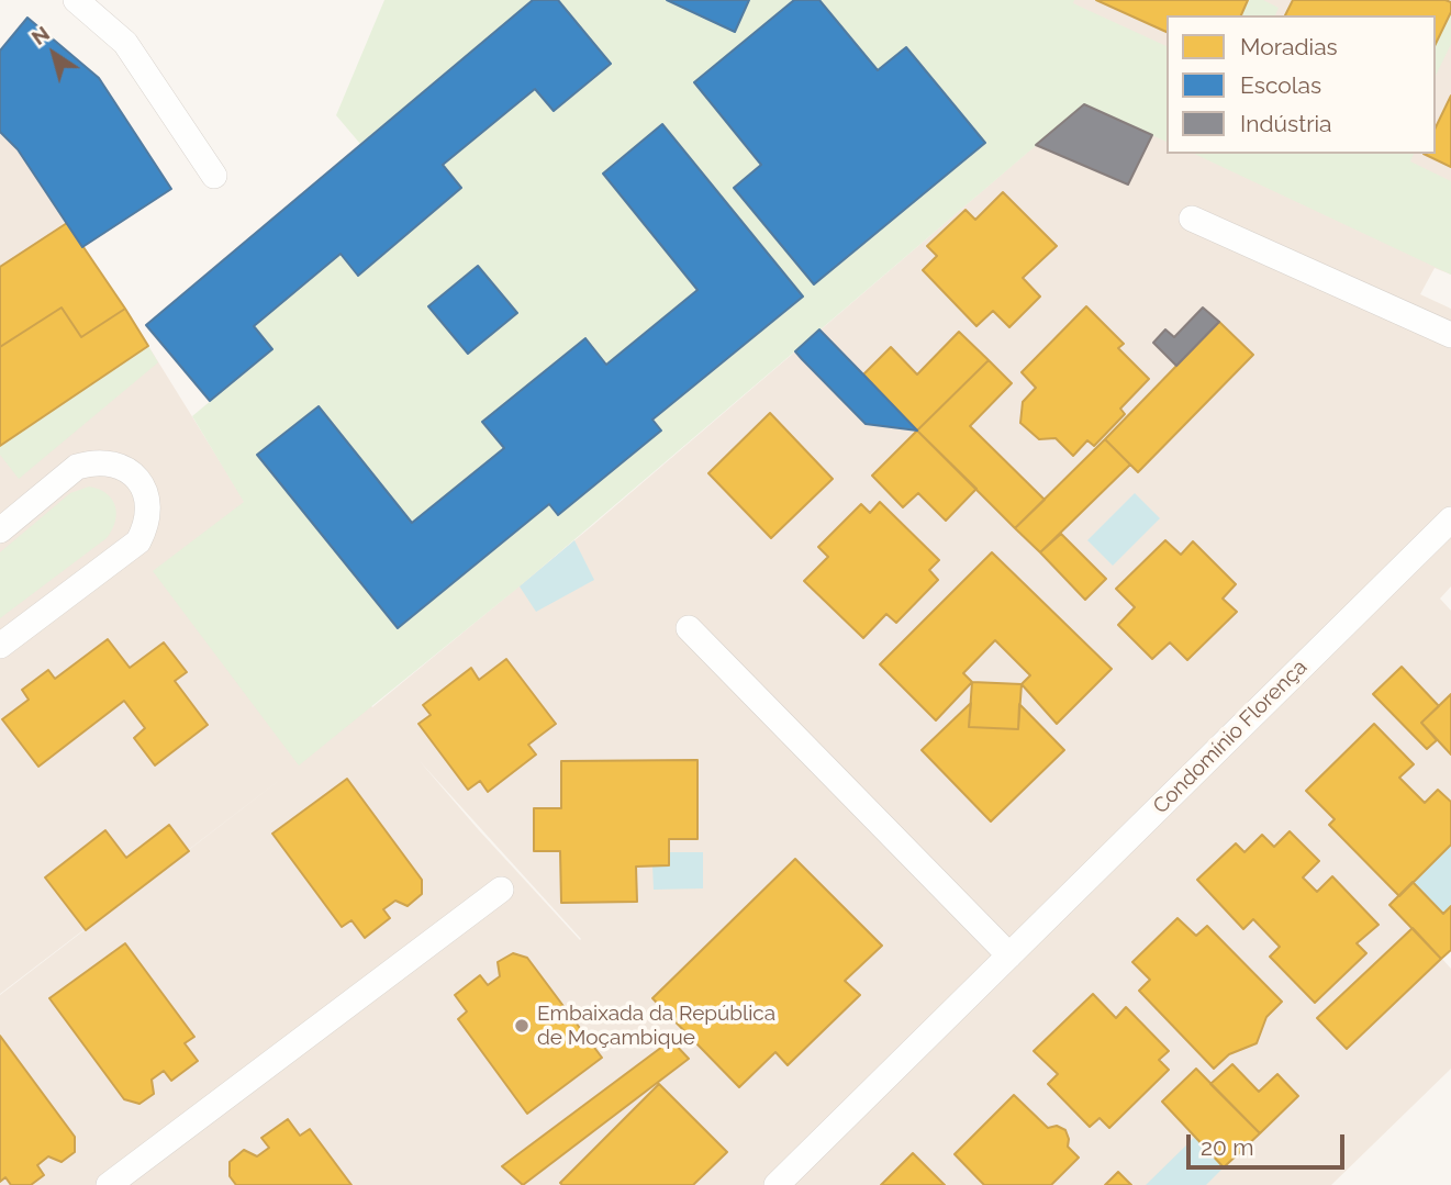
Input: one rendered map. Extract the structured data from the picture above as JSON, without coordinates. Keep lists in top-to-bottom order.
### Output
{
  "streets": {
    "lane": ["Condomínio Florença"]
  },
  "places": ["Embaixada da República de Moçambique"],
  "legend": ["Moradias", "Escolas", "Indústria"],
  "scale_bar": "20 m",
  "north": "top left"
}
